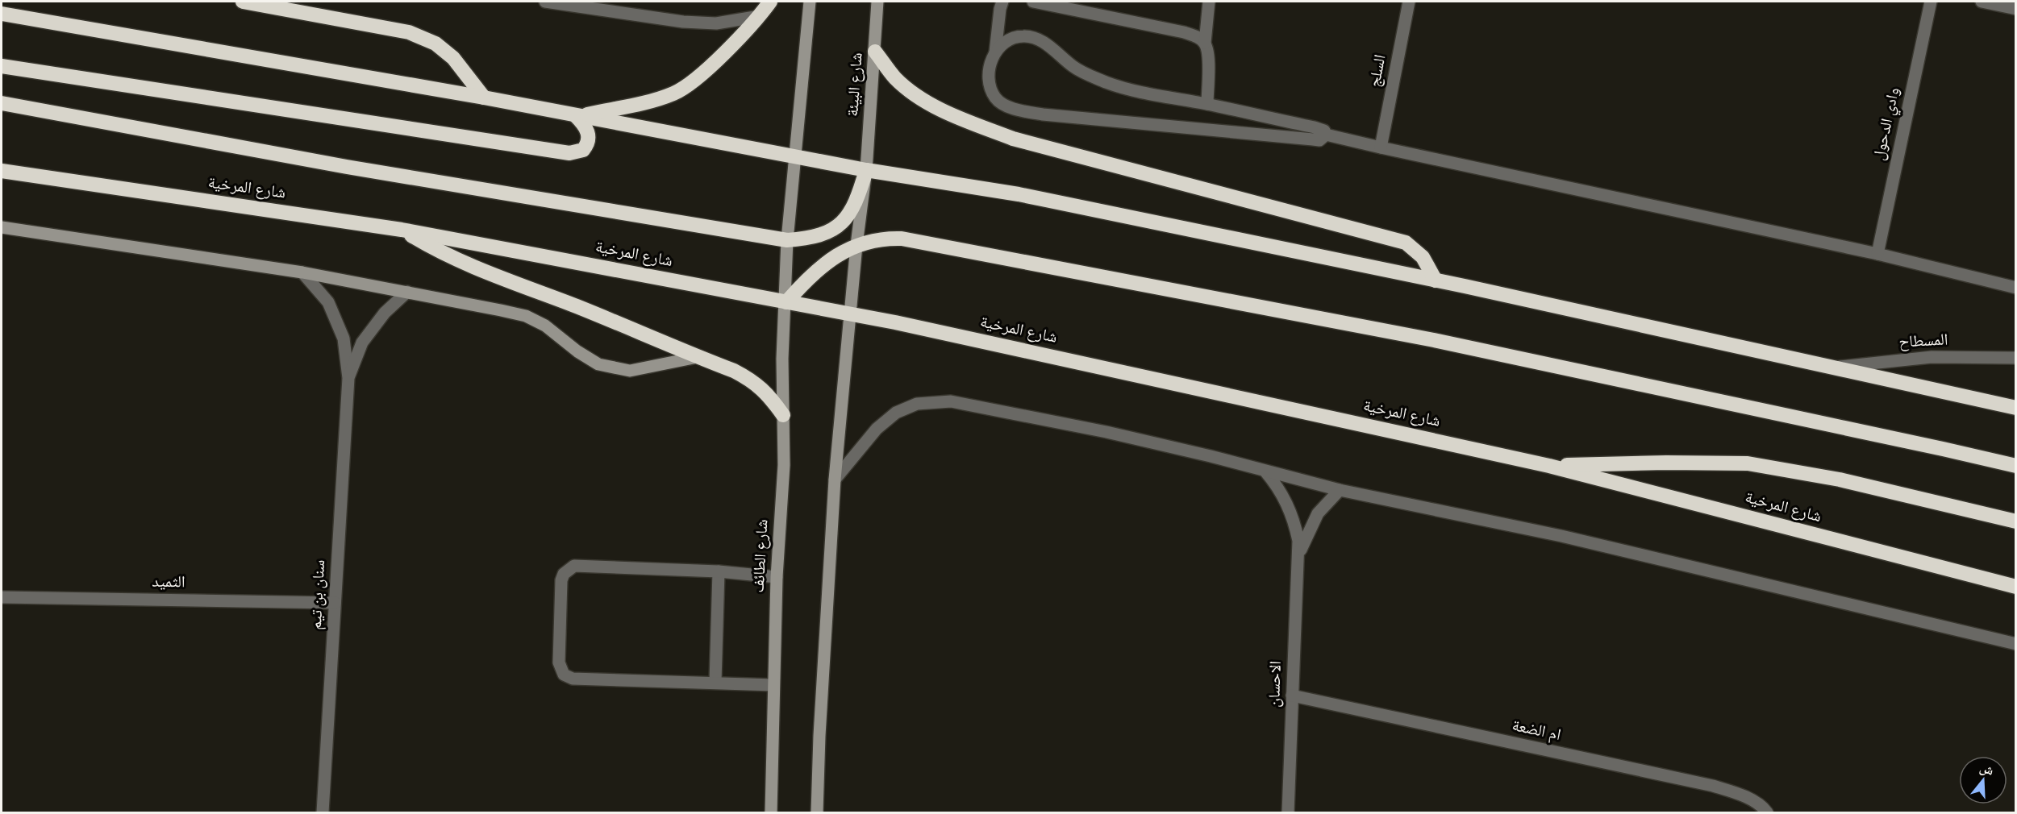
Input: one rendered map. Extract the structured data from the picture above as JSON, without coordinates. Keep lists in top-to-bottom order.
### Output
{
  "streets": {
    "highway": ["شارع المرخية"],
    "street": [
      "السلج",
      "شارع البيئة",
      "وادي الدحول",
      "المسطاح",
      "شارع الطائف",
      "الثميد",
      "سنان بن تيم",
      "الاحسان",
      "ام الضعة"
    ]
  },
  "crossings": [
    ["شارع البيئة", "شارع المرخية"],
    ["شارع المرخية", "شارع الطائف"],
    ["الثميد", "سنان بن تيم"],
    ["الاحسان", "ام الضعة"]
  ],
  "north": "top"
}
